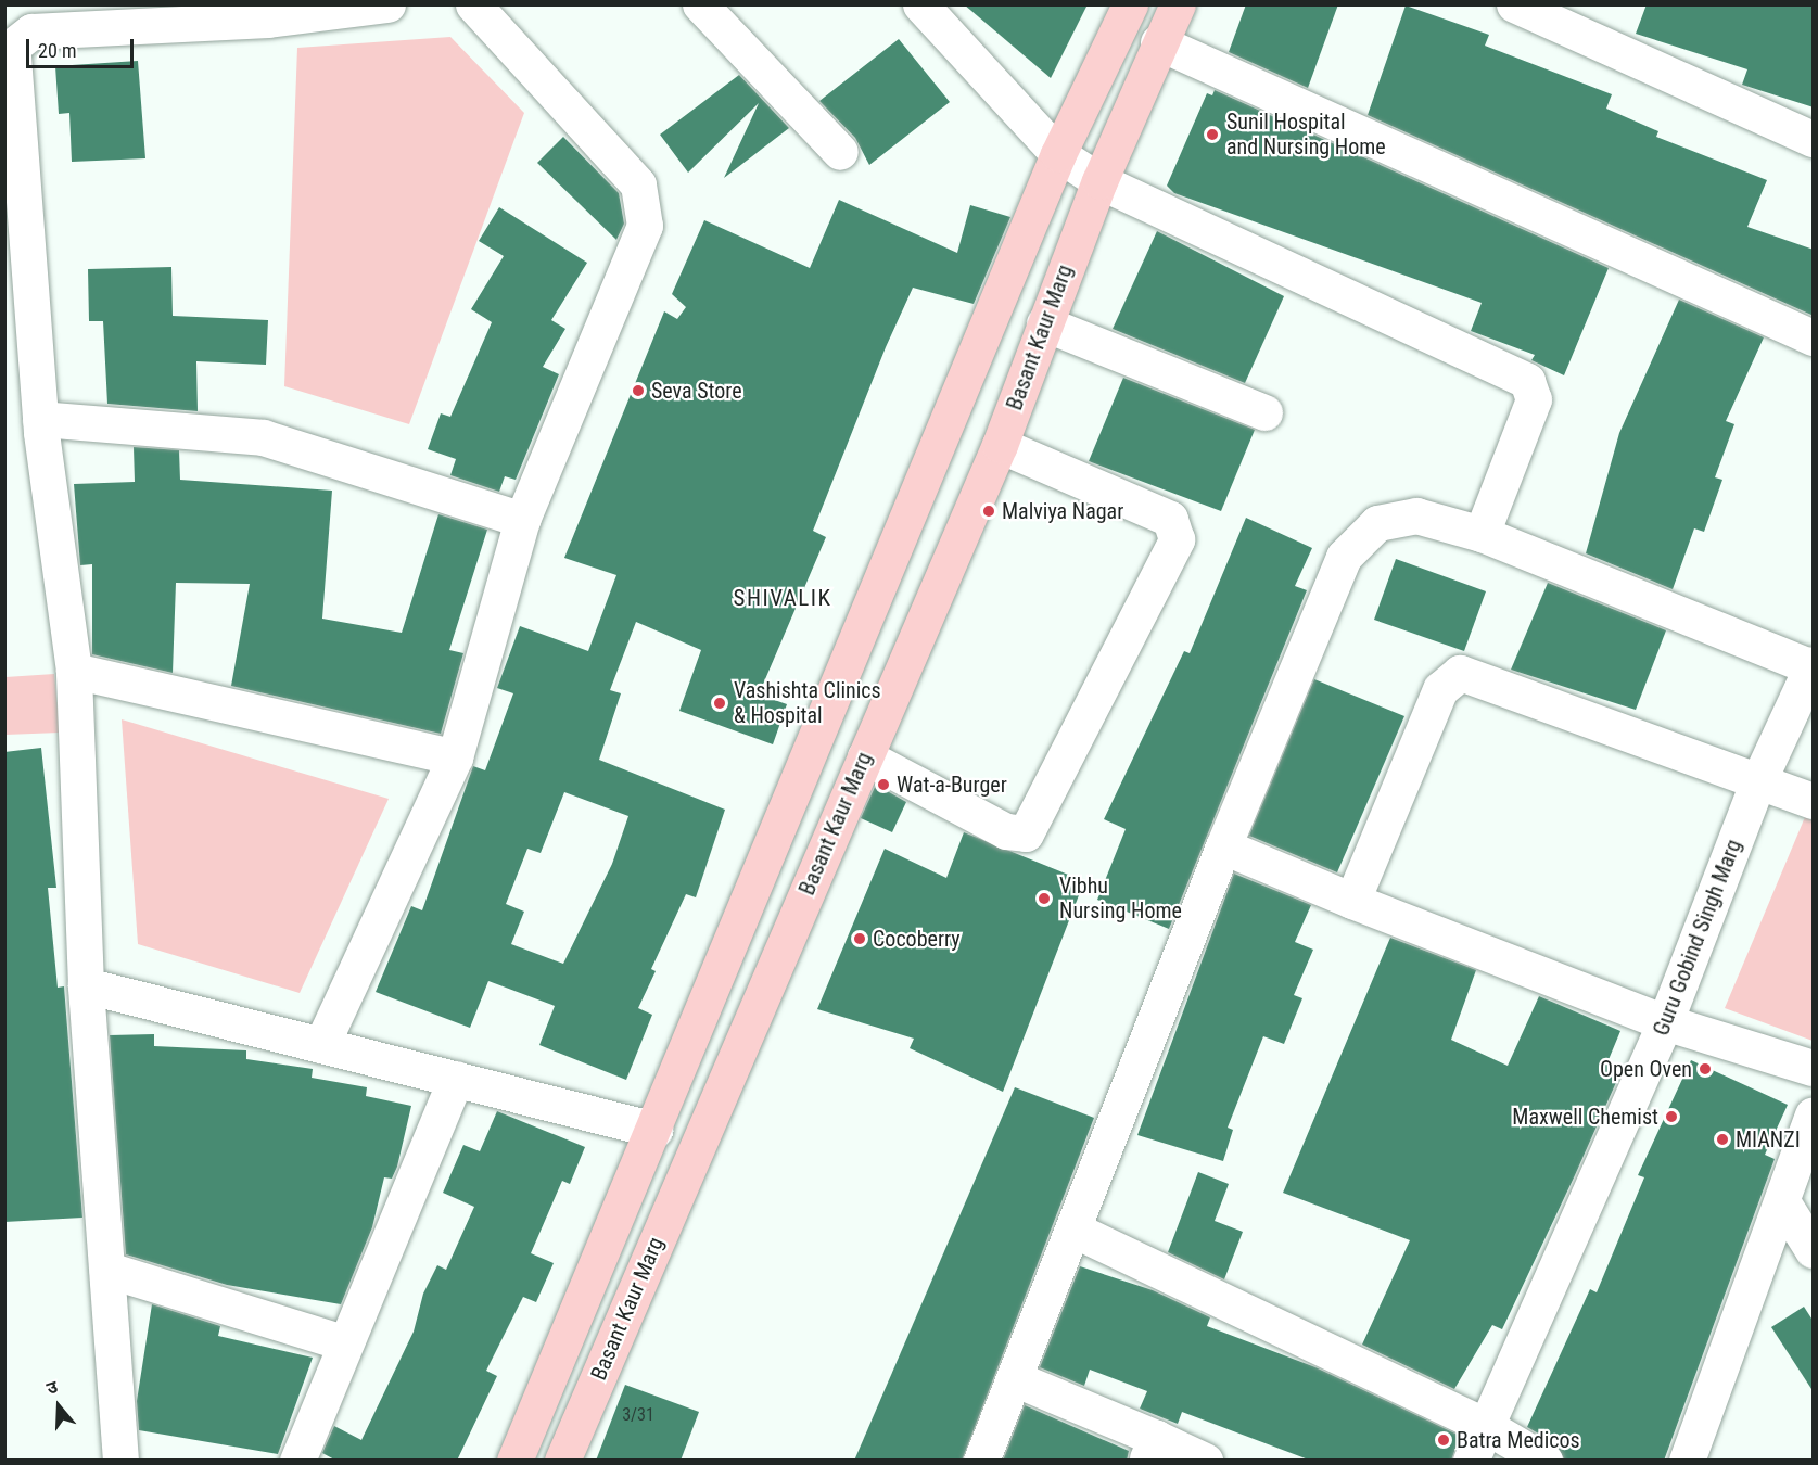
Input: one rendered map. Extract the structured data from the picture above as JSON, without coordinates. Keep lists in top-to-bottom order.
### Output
{
  "streets": {
    "main road": ["Basant Kaur Marg"],
    "street": ["Guru Gobind Singh Marg"]
  },
  "districts": ["SHIVALIK"],
  "places": [
    "Sunil Hospital and Nursing Home",
    "Seva Store",
    "Malviya Nagar",
    "Vashishta Clinics & Hospital",
    "Wat-a-Burger",
    "Vibhu Nursing Home",
    "Cocoberry",
    "Open Oven",
    "Maxwell Chemist",
    "MIANZI",
    "Batra Medicos"
  ],
  "house_numbers": ["3/31"],
  "scale_bar": "20 m",
  "north": "top"
}
